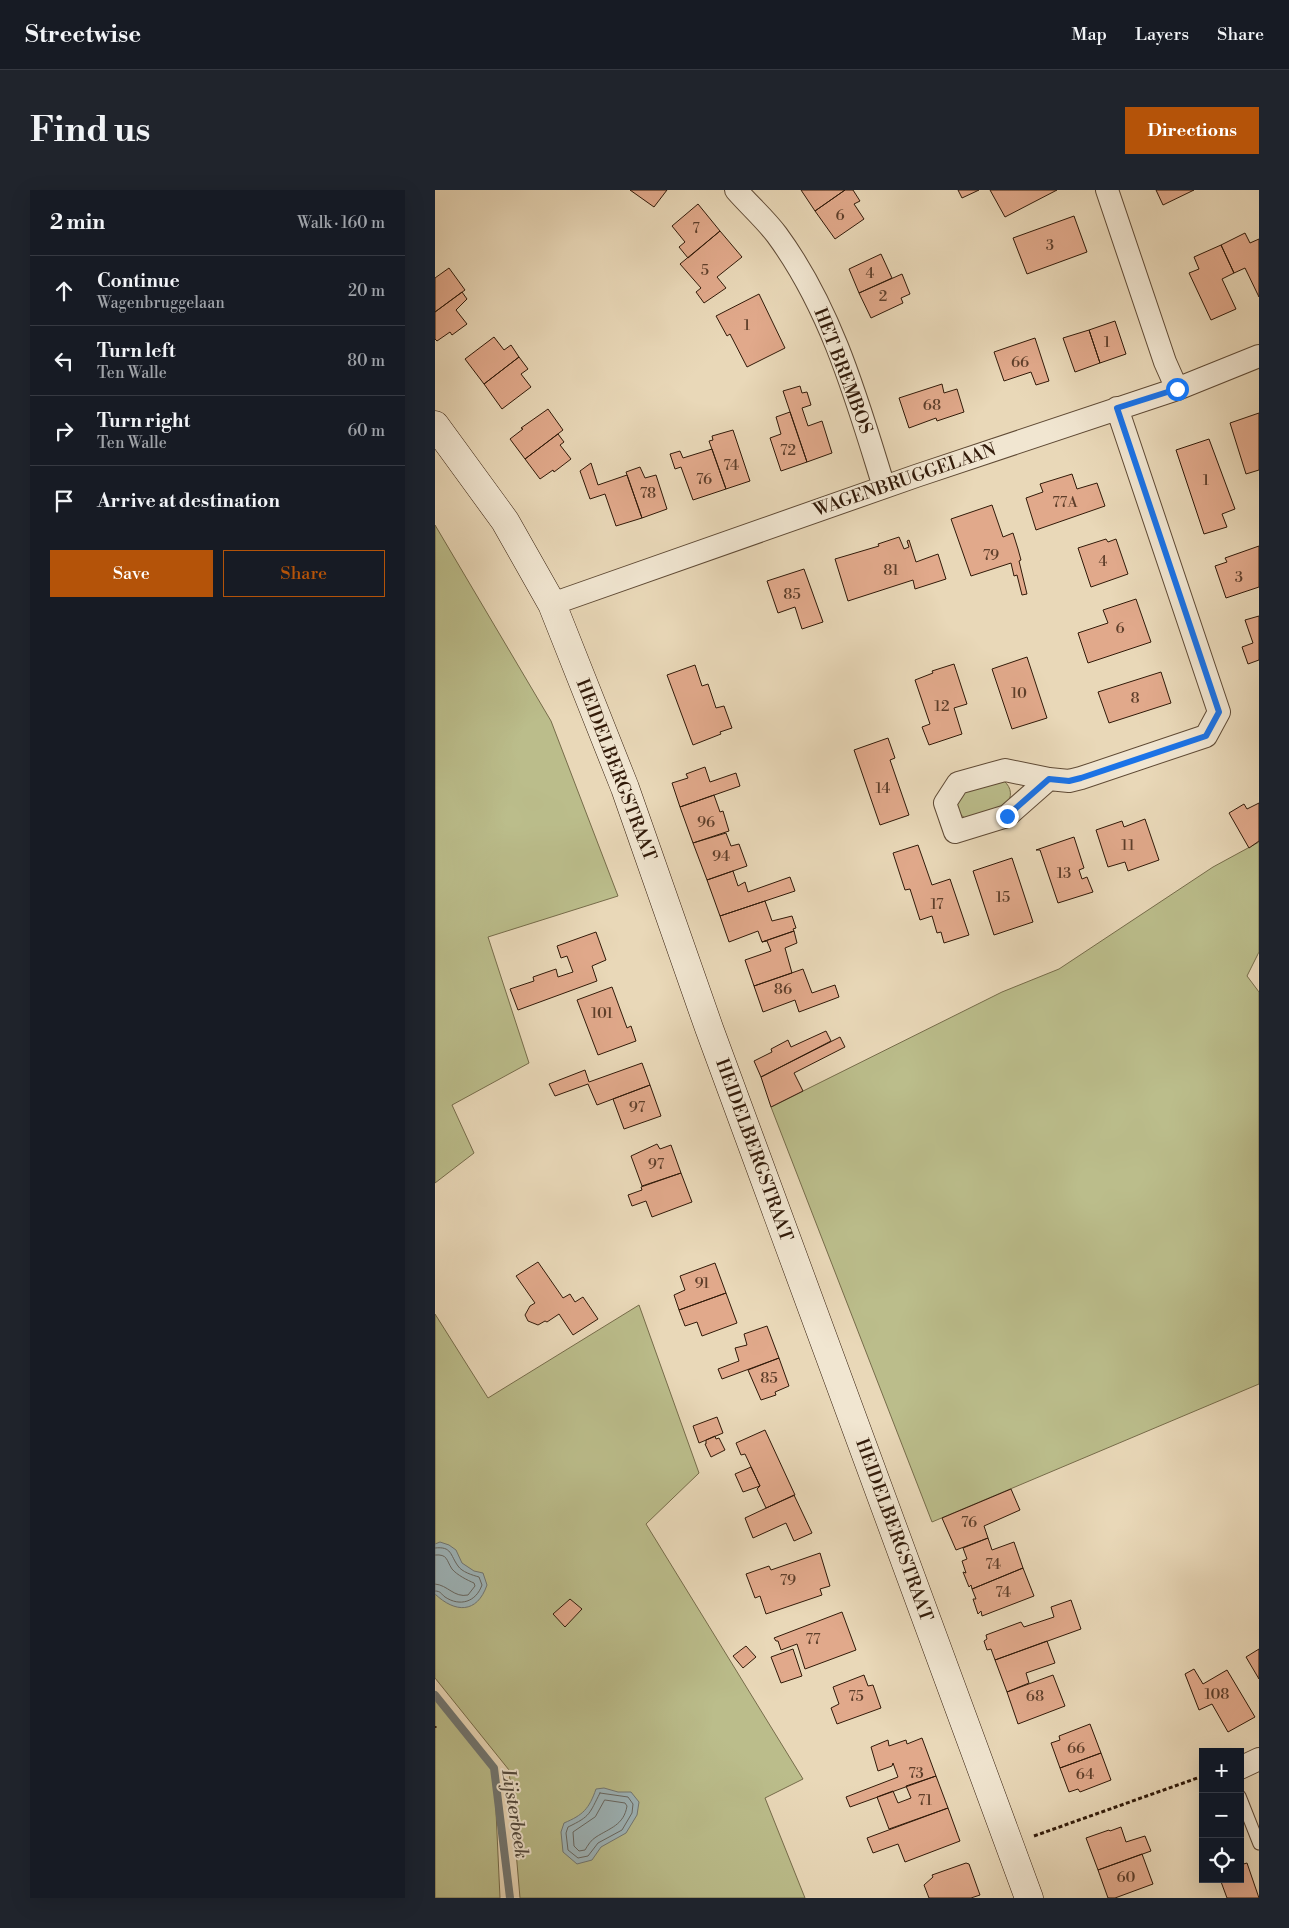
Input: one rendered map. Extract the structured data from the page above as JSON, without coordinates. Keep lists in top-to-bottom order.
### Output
{
  "streets": {
    "main road": ["HEIDELBERGSTRAAT"],
    "street": ["HET BREMBOS", "WAGENBRUGGELAAN"]
  },
  "crossings": [
    ["HET BREMBOS", "WAGENBRUGGELAAN"],
    ["WAGENBRUGGELAAN", "HEIDELBERGSTRAAT"]
  ],
  "water": ["Lijsterbeek"],
  "house_numbers": [
    "6",
    "7",
    "3",
    "5",
    "4",
    "2",
    "1",
    "1",
    "66",
    "68",
    "72",
    "74",
    "76",
    "1",
    "78",
    "77A",
    "79",
    "4",
    "81",
    "3",
    "85",
    "6",
    "10",
    "8",
    "12",
    "14",
    "96",
    "11",
    "94",
    "13",
    "15",
    "17",
    "86",
    "101",
    "97",
    "97",
    "91",
    "85",
    "76",
    "74",
    "79",
    "74",
    "77",
    "108",
    "75",
    "68",
    "66",
    "73",
    "64",
    "71",
    "60"
  ],
  "page": {
    "header": "Streetwise",
    "nav": ["Map", "Layers", "Share"],
    "buttons": [
      "Directions",
      ["Save", "Share"]
    ],
    "title": "Find us",
    "heading": ["2 min", "Walk · 160 m"],
    "list": [
      ["Continue", "Wagenbruggelaan", "20 m"],
      ["Turn left", "Ten Walle", "80 m"],
      ["Turn right", "Ten Walle", "60 m"],
      "Arrive at destination"
    ],
    "map_buttons": ["+", "−"]
  }
}
